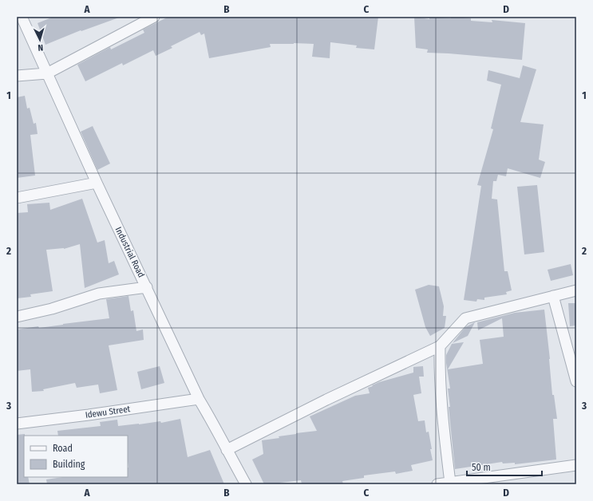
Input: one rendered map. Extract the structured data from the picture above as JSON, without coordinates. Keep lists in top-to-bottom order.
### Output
{
  "streets": {
    "street": ["Industrial Road", "Idewu Street"]
  },
  "crossings": [
    ["Industrial Road", "Idewu Street"]
  ],
  "legend": ["Road", "Building"],
  "scale_bar": "50 m",
  "north": "bottom",
  "grid": {
    "columns": [
      "A",
      "B",
      "C",
      "D"
    ],
    "rows": ["1", "2", "3"]
  }
}
